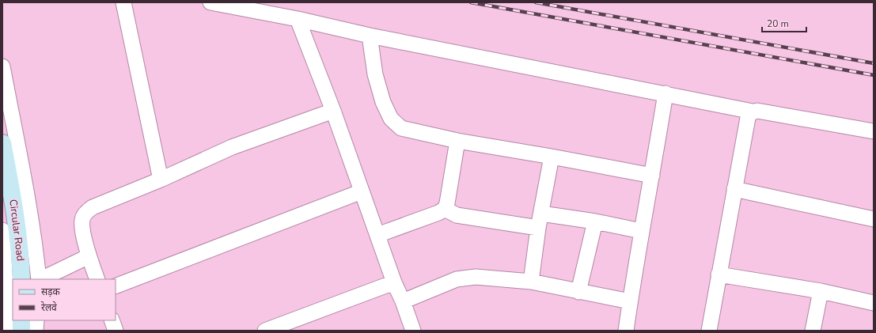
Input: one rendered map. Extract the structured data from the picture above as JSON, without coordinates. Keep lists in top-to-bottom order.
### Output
{
  "streets": {
    "main road": ["Circular Road"]
  },
  "legend": ["सड़क", "रेलवे"],
  "scale_bar": "20 m"
}
